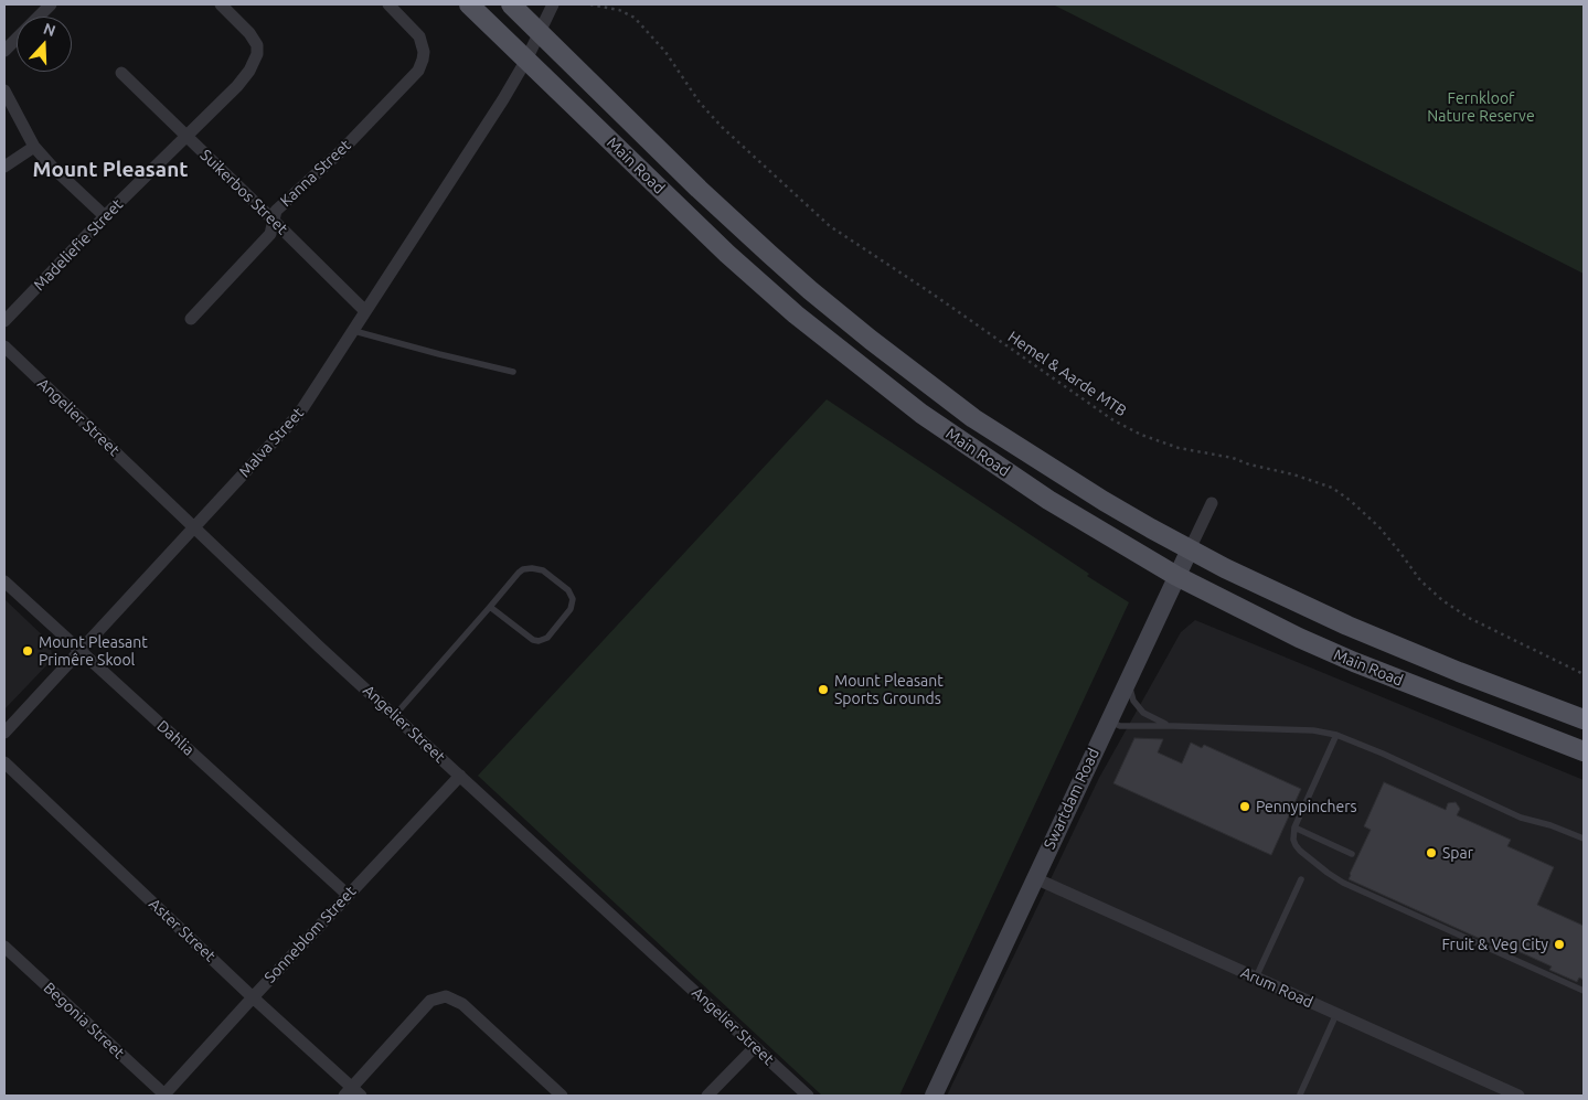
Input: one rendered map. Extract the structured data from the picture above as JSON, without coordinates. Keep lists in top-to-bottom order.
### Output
{
  "streets": {
    "main road": ["Main Road"],
    "street": [
      "Kanna Street",
      "Suikerbos Street",
      "Madeliefie Street",
      "Angelier Street",
      "Malva Street",
      "Dahlia",
      "Swartdam Road",
      "Aster Street",
      "Sonneblom Street",
      "Arum Road",
      "Begonia Street"
    ],
    "path": ["Hemel & Aarde MTB"]
  },
  "crossings": [
    ["Main Road", "Malva Street"],
    ["Main Road", "Swartdam Road"],
    ["Kanna Street", "Suikerbos Street"],
    ["Suikerbos Street", "Madeliefie Street"],
    ["Suikerbos Street", "Malva Street"],
    ["Angelier Street", "Malva Street"],
    ["Angelier Street", "Sonneblom Street"],
    ["Malva Street", "Dahlia"],
    ["Dahlia", "Sonneblom Street"],
    ["Swartdam Road", "Arum Road"],
    ["Aster Street", "Sonneblom Street"],
    ["Sonneblom Street", "Begonia Street"]
  ],
  "districts": ["Mount Pleasant"],
  "parks": ["Fernkloof Nature Reserve"],
  "places": [
    "Mount Pleasant Primêre Skool",
    "Mount Pleasant Sports Grounds",
    "Pennypinchers",
    "Spar",
    "Fruit & Veg City"
  ],
  "north": "top"
}
